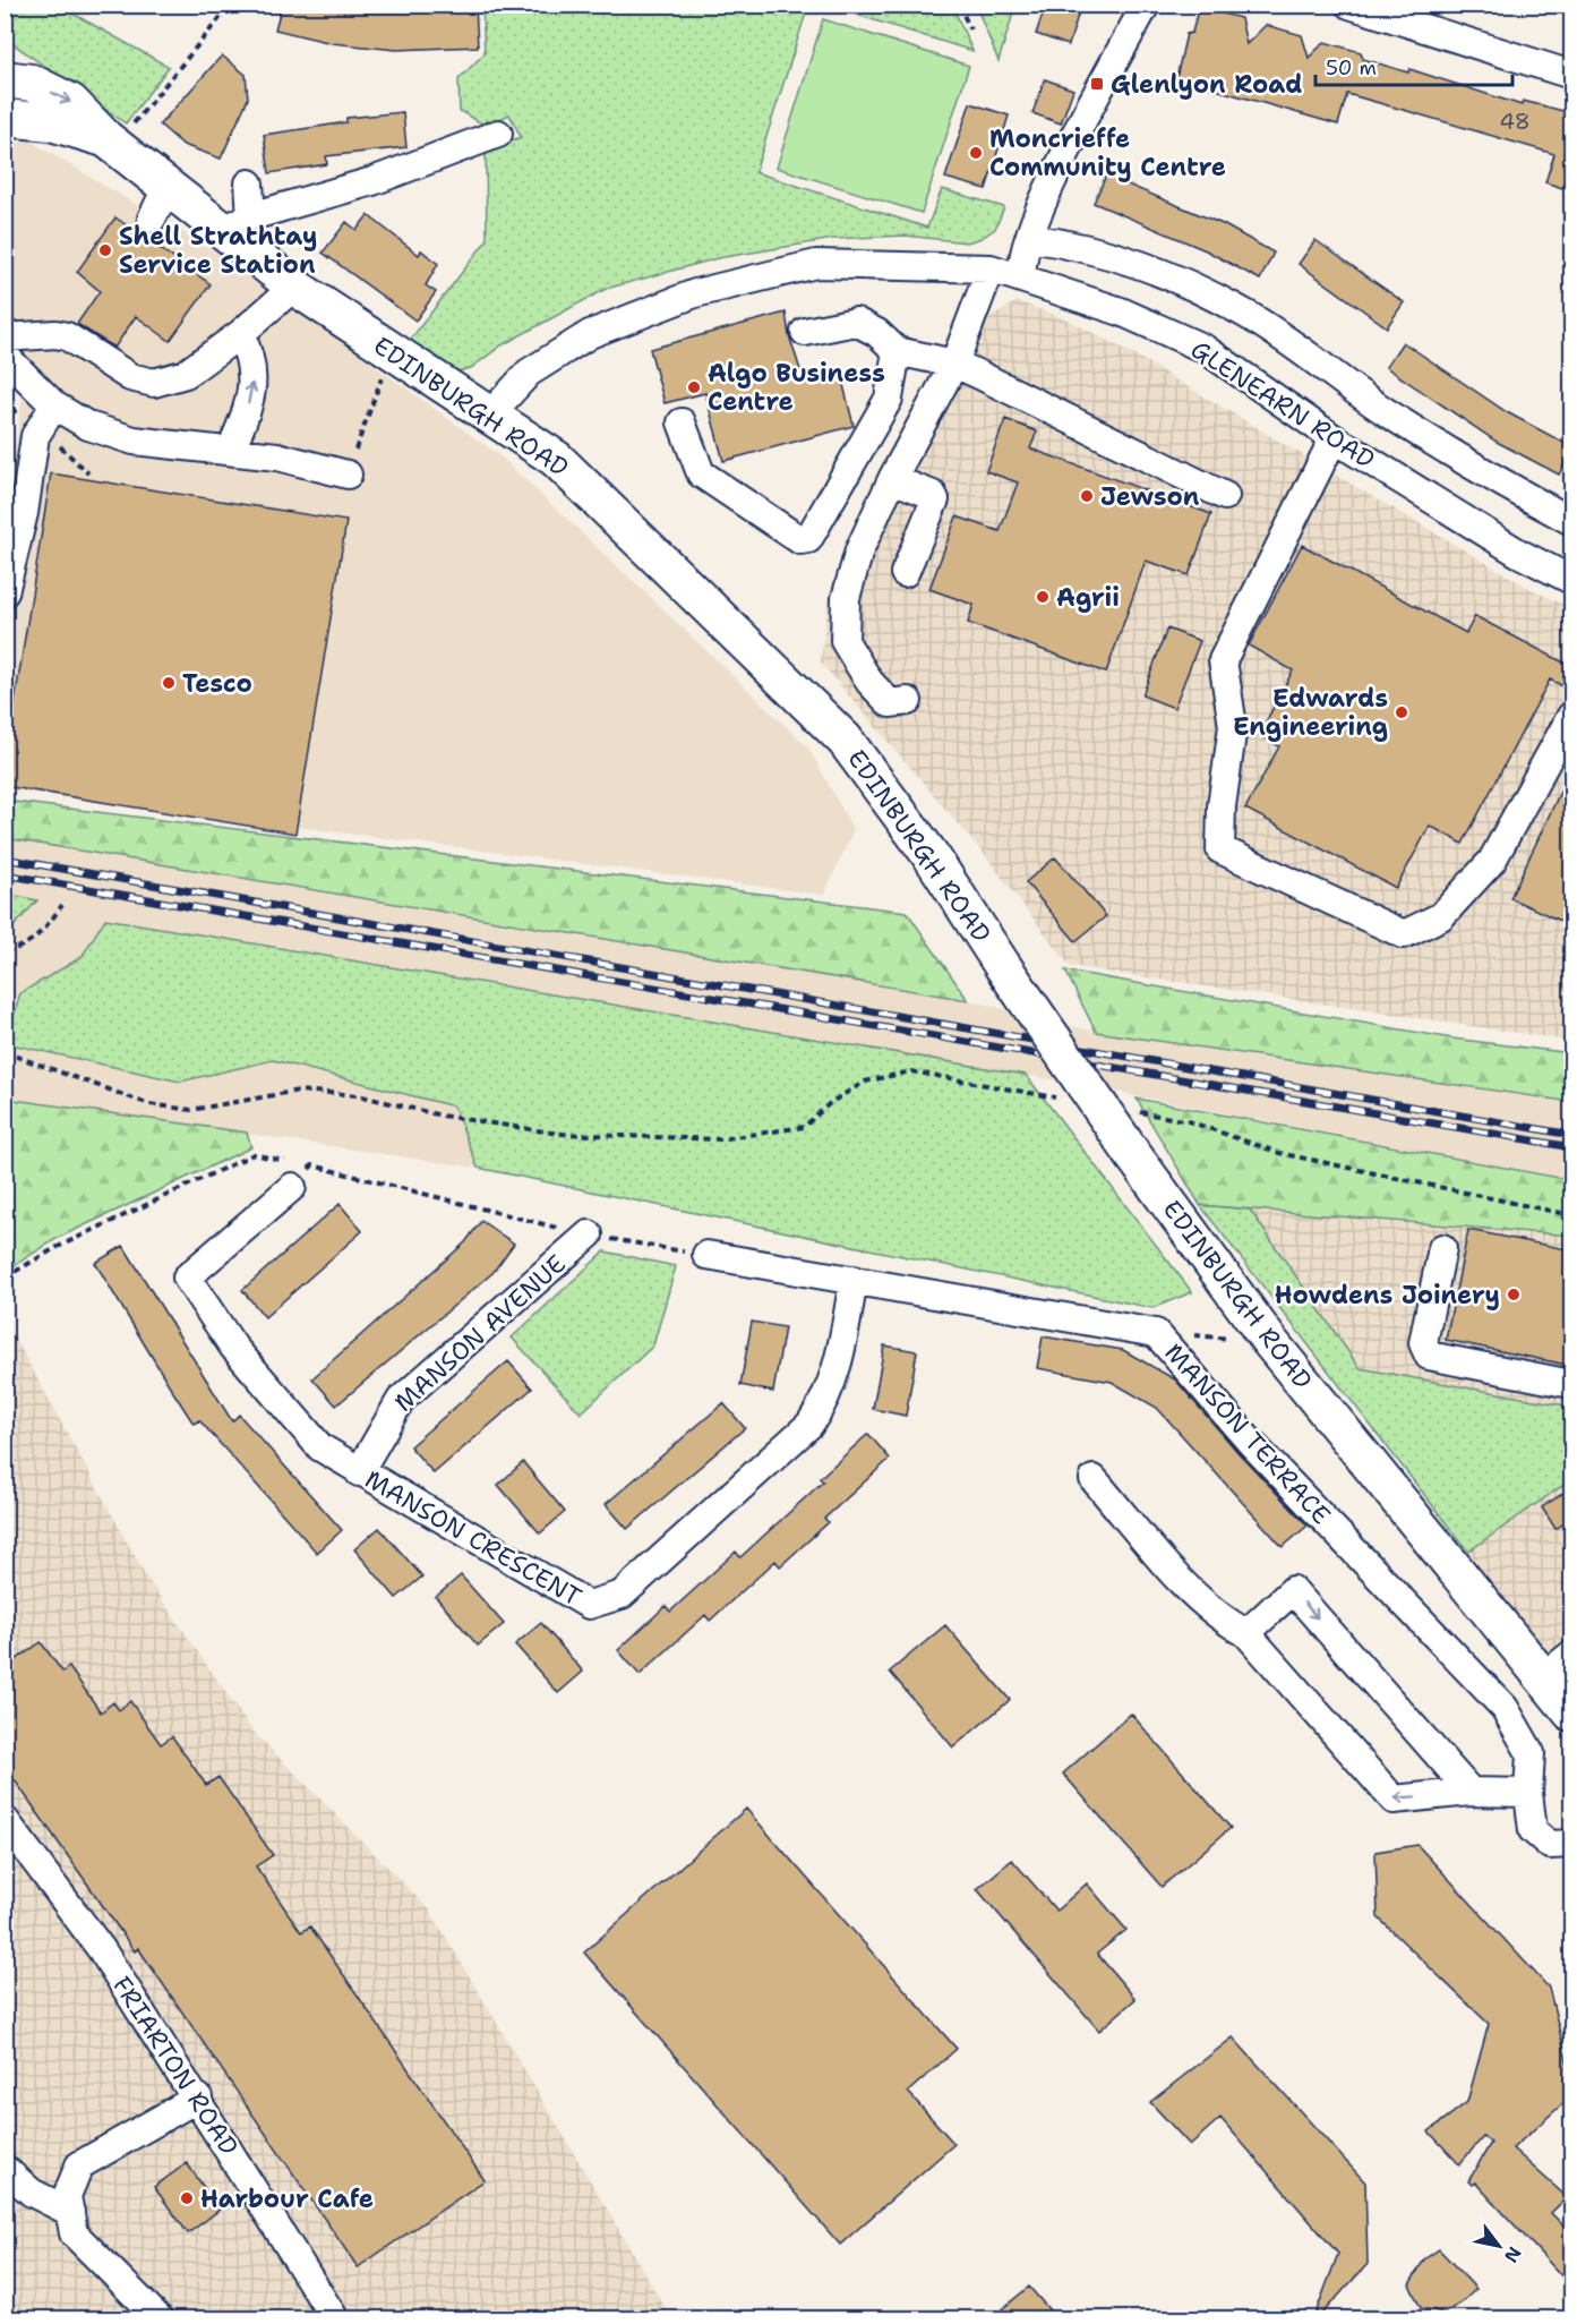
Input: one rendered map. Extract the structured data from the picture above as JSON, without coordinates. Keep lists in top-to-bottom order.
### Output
{
  "streets": {
    "main road": ["EDINBURGH ROAD"],
    "street": [
      "GLENEARN ROAD",
      "MANSON AVENUE",
      "MANSON TERRACE",
      "MANSON CRESCENT",
      "FRIARTON ROAD"
    ]
  },
  "crossings": [
    ["GLENEARN ROAD", "EDINBURGH ROAD"],
    ["MANSON AVENUE", "MANSON CRESCENT"],
    ["MANSON TERRACE", "MANSON CRESCENT"]
  ],
  "places": {
    "transit": ["Glenlyon Road"],
    "other": [
      "Moncrieffe Community Centre",
      "Shell Strathtay Service Station",
      "Algo Business Centre",
      "Jewson",
      "Agrii",
      "Tesco",
      "Edwards Engineering",
      "Howdens Joinery",
      "Harbour Cafe"
    ]
  },
  "house_numbers": ["48"],
  "scale_bar": "50 m",
  "north": "bottom right"
}
